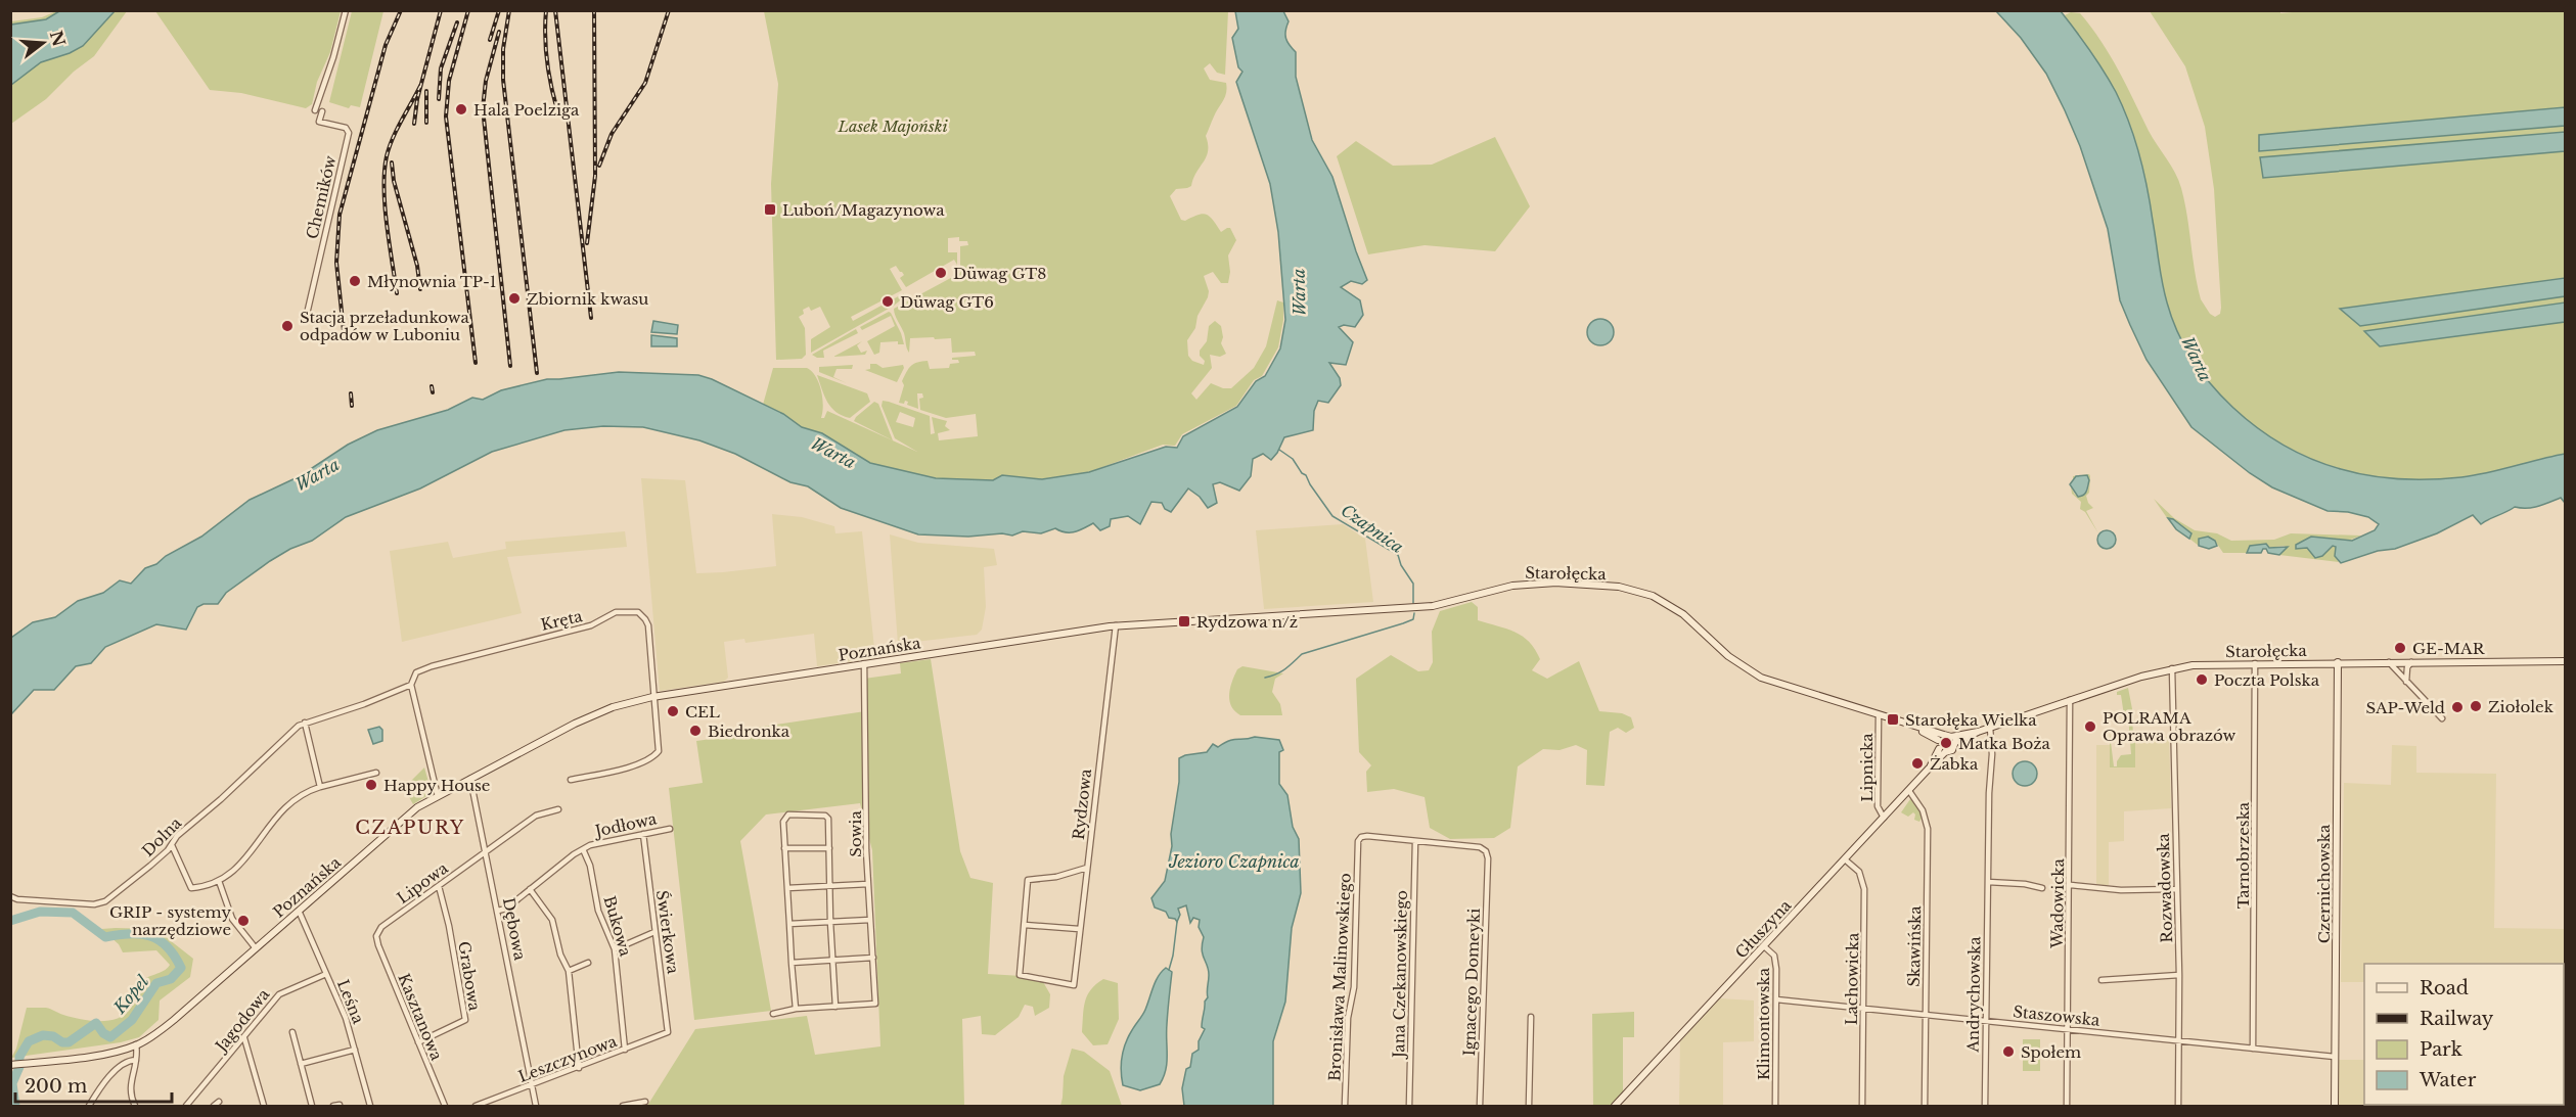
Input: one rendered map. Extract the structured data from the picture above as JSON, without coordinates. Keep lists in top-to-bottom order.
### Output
{
  "streets": {
    "street": [
      "Chemików",
      "Starołęcka",
      "Kręta",
      "Poznańska",
      "Lipnicka",
      "Rydzowa",
      "Jodłowa",
      "Sowia",
      "Dolna",
      "Tarnobrzeska",
      "Lipowa",
      "Czernichowska",
      "Rozwadowska",
      "Wadowicka",
      "Bukowa",
      "Dębowa",
      "Głuszyna",
      "Świerkowa",
      "Skawińska",
      "Jana Czekanowskiego",
      "Grabowa",
      "Bronisława Malinowskiego",
      "Lachowicka",
      "Ignacego Domeyki",
      "Andrychowska",
      "Leśna",
      "Staszowska",
      "Kasztanowa",
      "Jagodowa",
      "Klimontowska",
      "Leszczynowa"
    ]
  },
  "crossings": [
    ["Starołęcka", "Poznańska"],
    ["Starołęcka", "Lipnicka"],
    ["Starołęcka", "Rydzowa"],
    ["Starołęcka", "Tarnobrzeska"],
    ["Starołęcka", "Czernichowska"],
    ["Starołęcka", "Rozwadowska"],
    ["Starołęcka", "Wadowicka"],
    ["Starołęcka", "Andrychowska"],
    ["Kręta", "Poznańska"],
    ["Kręta", "Dolna"],
    ["Poznańska", "Rydzowa"],
    ["Poznańska", "Sowia"],
    ["Poznańska", "Dębowa"],
    ["Poznańska", "Leśna"],
    ["Lipnicka", "Głuszyna"],
    ["Jodłowa", "Bukowa"],
    ["Jodłowa", "Dębowa"],
    ["Jodłowa", "Świerkowa"],
    ["Tarnobrzeska", "Staszowska"],
    ["Lipowa", "Dębowa"],
    ["Lipowa", "Grabowa"],
    ["Lipowa", "Kasztanowa"],
    ["Czernichowska", "Staszowska"],
    ["Rozwadowska", "Staszowska"],
    ["Wadowicka", "Staszowska"],
    ["Bukowa", "Leszczynowa"],
    ["Dębowa", "Leszczynowa"],
    ["Głuszyna", "Skawińska"],
    ["Głuszyna", "Lachowicka"],
    ["Głuszyna", "Klimontowska"],
    ["Świerkowa", "Leszczynowa"],
    ["Skawińska", "Staszowska"],
    ["Jana Czekanowskiego", "Bronisława Malinowskiego"],
    ["Grabowa", "Kasztanowa"],
    ["Bronisława Malinowskiego", "Ignacego Domeyki"],
    ["Lachowicka", "Staszowska"],
    ["Andrychowska", "Staszowska"],
    ["Leśna", "Jagodowa"],
    ["Staszowska", "Klimontowska"]
  ],
  "districts": ["CZAPURY"],
  "water": [
    "Warta",
    "Czapnica",
    "Jezioro Czapnica",
    "Kopel"
  ],
  "parks": ["Lasek Majoński"],
  "places": {
    "other": [
      "Hala Poelziga",
      "Düwag GT8",
      "Młynownia TP-1",
      "Zbiornik kwasu",
      "Düwag GT6",
      "Stacja przeładunkowa odpadów w Luboniu",
      "GE-MAR",
      "Poczta Polska",
      "Ziołolek",
      "SAP-Weld",
      "CEL",
      "POLRAMA Oprawa obrazów",
      "Biedronka",
      "Matka Boża",
      "Żabka",
      "Happy House",
      "GRIP - systemy narzędziowe",
      "Społem"
    ],
    "transit": ["Luboń/Magazynowa", "Rydzowa n/ż", "Starołęka Wielka"]
  },
  "legend": [
    "Road",
    "Railway",
    "Park",
    "Water"
  ],
  "scale_bar": "200 m",
  "north": "right"
}
